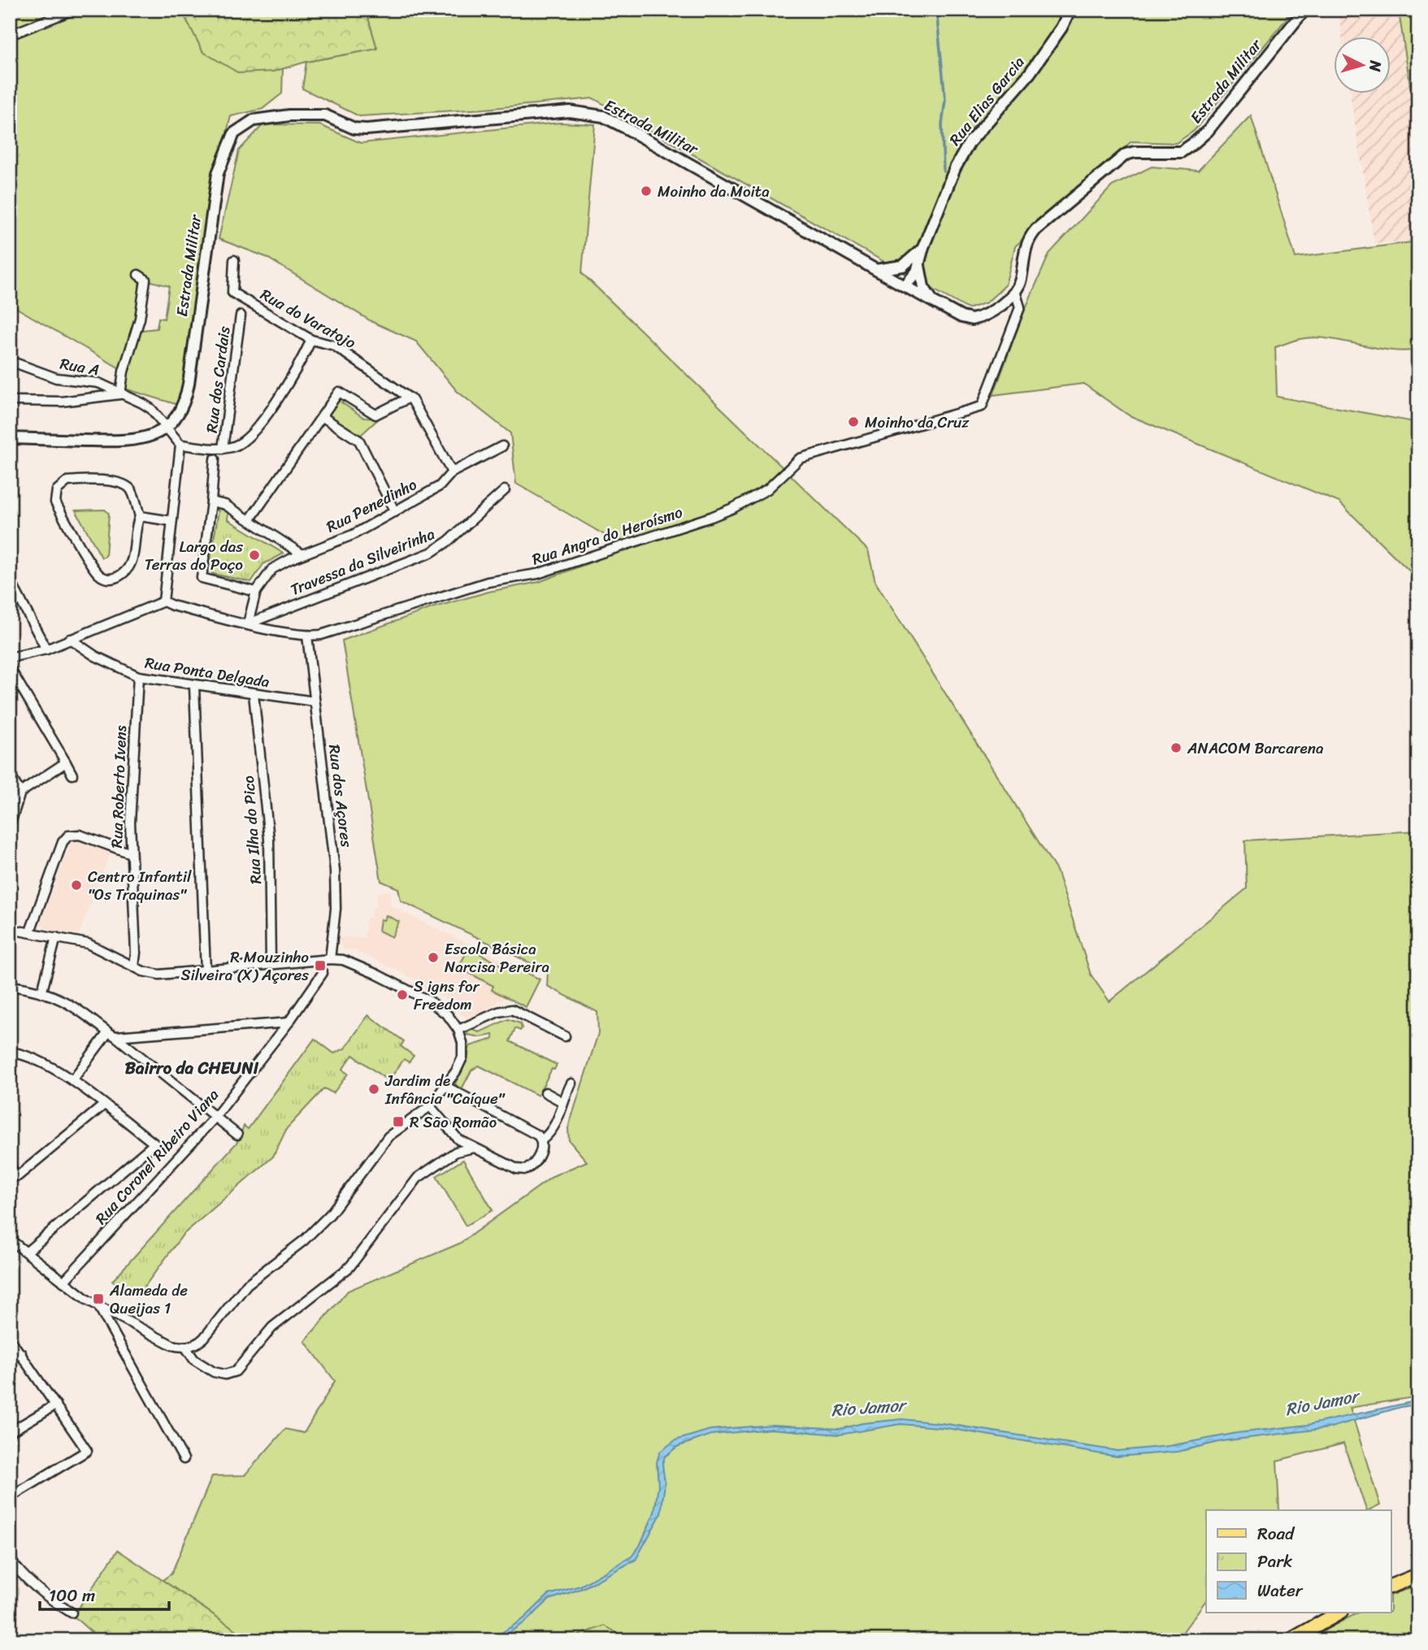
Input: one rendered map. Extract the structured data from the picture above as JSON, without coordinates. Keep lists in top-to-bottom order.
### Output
{
  "streets": {
    "street": [
      "Estrada Militar",
      "Rua Elias Garcia",
      "Rua do Varatojo",
      "Rua A",
      "Rua dos Cardais",
      "Rua Penedinho",
      "Rua Angra do Heroísmo",
      "Travessa da Silveirinha",
      "Rua Ponta Delgada",
      "Rua Roberto Ivens",
      "Rua dos Açores",
      "Rua Ilha do Pico",
      "Rua Coronel Ribeiro Viana"
    ]
  },
  "crossings": [
    ["Estrada Militar", "Rua Elias Garcia"],
    ["Estrada Militar", "Rua A"],
    ["Estrada Militar", "Rua Angra do Heroísmo"],
    ["Rua do Varatojo", "Rua Penedinho"],
    ["Rua Penedinho", "Rua Angra do Heroísmo"],
    ["Rua Penedinho", "Travessa da Silveirinha"],
    ["Rua Angra do Heroísmo", "Travessa da Silveirinha"],
    ["Rua Angra do Heroísmo", "Rua dos Açores"],
    ["Rua Ponta Delgada", "Rua Roberto Ivens"],
    ["Rua Ponta Delgada", "Rua dos Açores"],
    ["Rua Ponta Delgada", "Rua Ilha do Pico"]
  ],
  "districts": ["Bairro da CHEUNI"],
  "water": ["Rio Jamor"],
  "places": {
    "other": [
      "Moinho da Moita",
      "Moinho da Cruz",
      "Largo das Terras do Poço",
      "ANACOM Barcarena",
      "Centro Infantil \"Os Traquinas\"",
      "Escola Básica Narcisa Pereira",
      "S igns for Freedom",
      "Jardim de Infância \"Caíque\""
    ],
    "transit": ["R Mouzinho Silveira (X) Açores", "R São Romão", "Alameda de Queijas 1"]
  },
  "legend": ["Road", "Park", "Water"],
  "scale_bar": "100 m",
  "north": "right"
}
